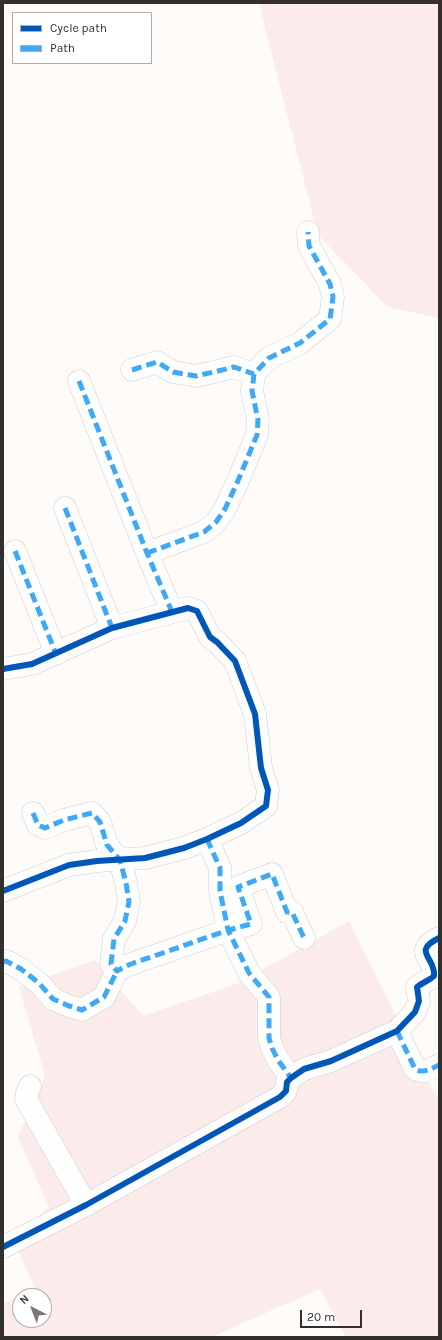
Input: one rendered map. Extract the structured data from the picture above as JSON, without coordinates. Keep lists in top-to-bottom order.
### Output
{
  "legend": ["Cycle path", "Path"],
  "scale_bar": "20 m",
  "north": "top left"
}
